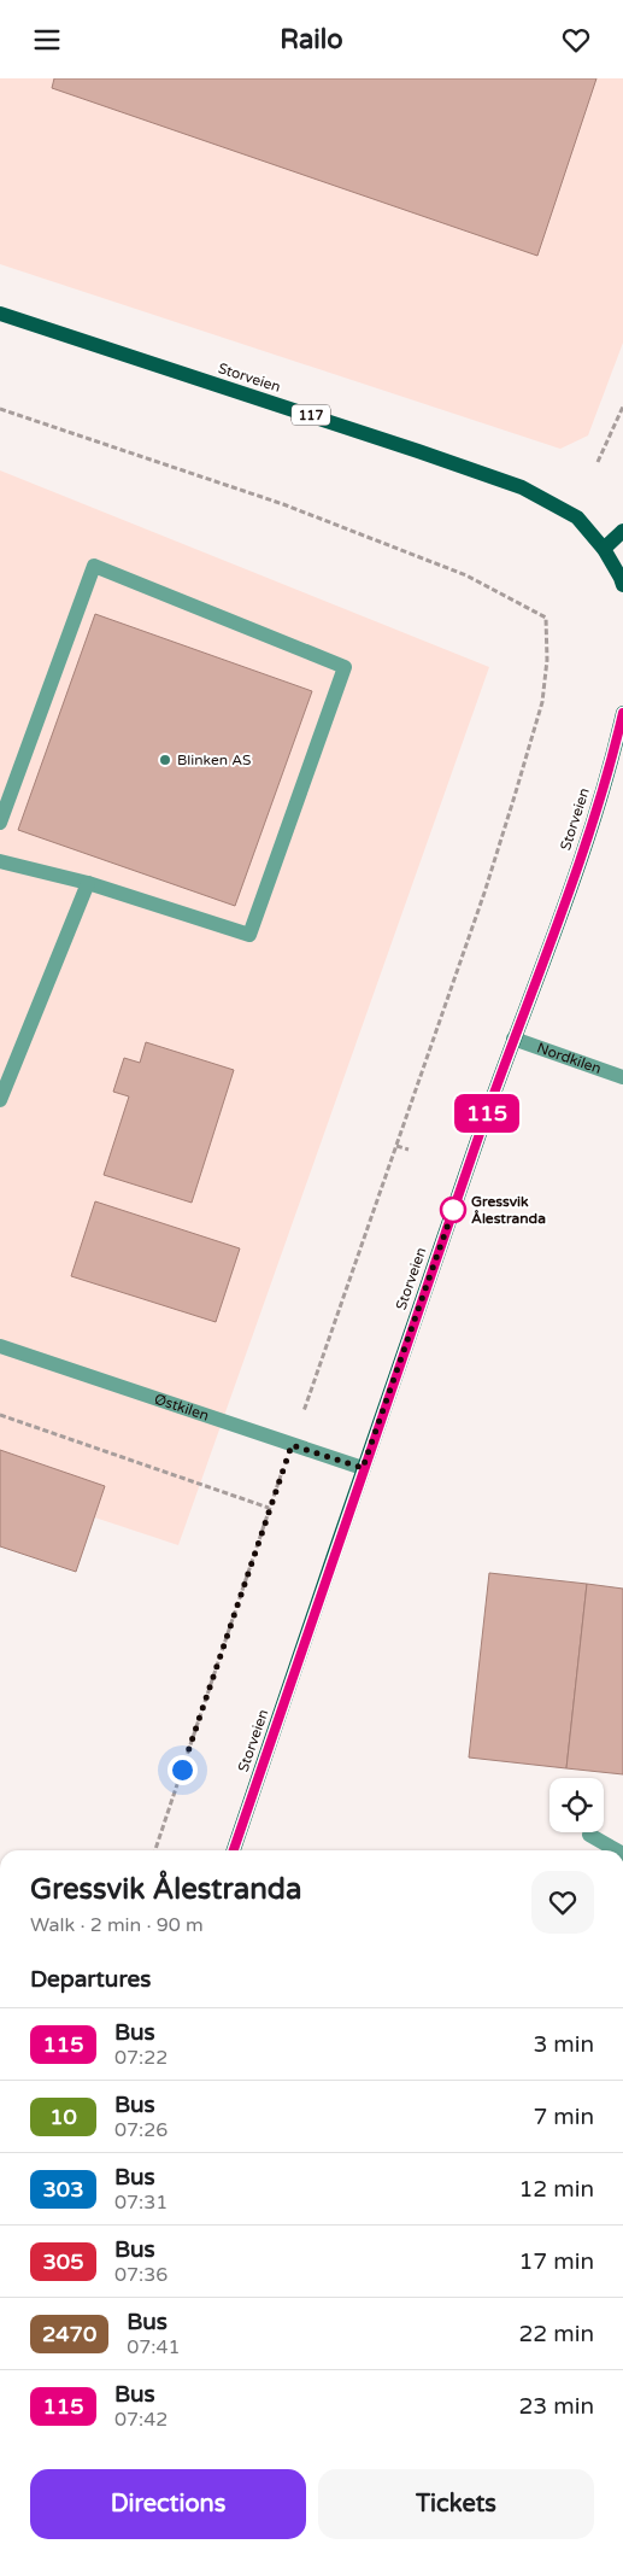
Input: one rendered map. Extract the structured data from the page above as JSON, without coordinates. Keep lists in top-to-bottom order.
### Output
{
  "streets": {
    "main road": ["Storveien", "117"],
    "street": ["Nordkilen", "Østkilen"]
  },
  "crossings": [
    ["Storveien", "Nordkilen"],
    ["Storveien", "Østkilen"]
  ],
  "places": ["Blinken AS", "Gressvik Ålestranda"],
  "lines": ["bus line 115"],
  "page": {
    "header": "Railo",
    "on_map": "115",
    "heading": [
      ["Gressvik Ålestranda", "Walk · 2 min · 90 m"],
      "Departures"
    ],
    "list": [
      {
        "mark": "115",
        "name": "Bus",
        "note": "07:22",
        "value": "3 min"
      },
      {
        "mark": "10",
        "name": "Bus",
        "note": "07:26",
        "value": "7 min"
      },
      {
        "mark": "303",
        "name": "Bus",
        "note": "07:31",
        "value": "12 min"
      },
      {
        "mark": "305",
        "name": "Bus",
        "note": "07:36",
        "value": "17 min"
      },
      {
        "mark": "2470",
        "name": "Bus",
        "note": "07:41",
        "value": "22 min"
      },
      {
        "mark": "115",
        "name": "Bus",
        "note": "07:42",
        "value": "23 min"
      }
    ],
    "buttons": ["Directions", "Tickets"]
  }
}
